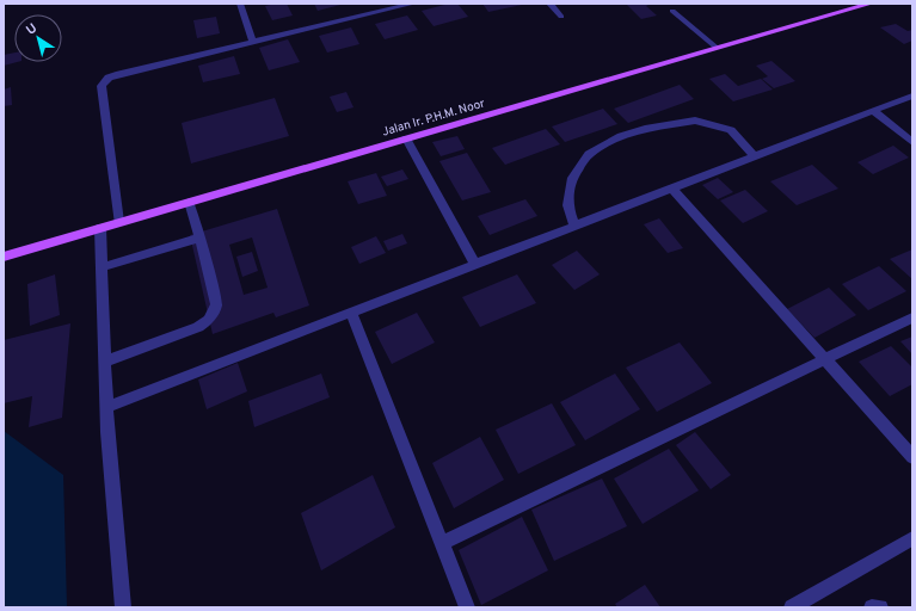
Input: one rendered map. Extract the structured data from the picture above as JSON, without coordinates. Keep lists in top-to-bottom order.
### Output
{
  "streets": {
    "main road": ["Jalan Ir. P.H.M. Noor"]
  },
  "north": "top left"
}
